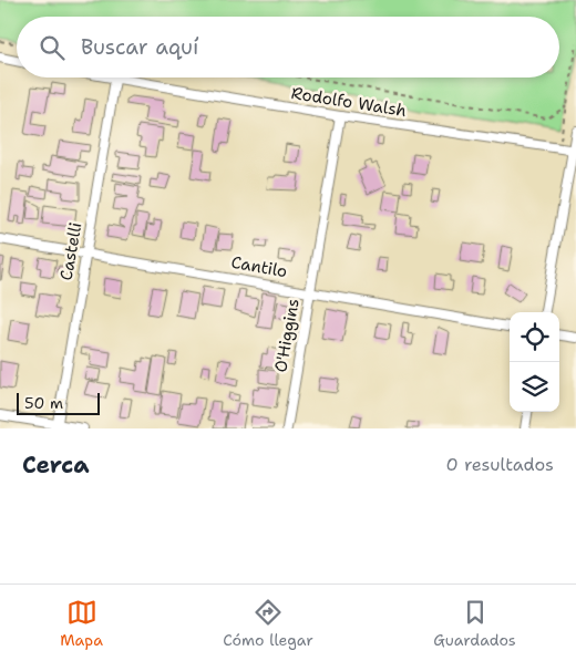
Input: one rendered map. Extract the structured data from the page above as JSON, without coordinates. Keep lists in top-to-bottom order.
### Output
{
  "streets": {
    "street": [
      "Rodolfo Walsh",
      "Castelli",
      "Cantilo",
      "O'Higgins"
    ]
  },
  "crossings": [
    ["Rodolfo Walsh", "Castelli"],
    ["Rodolfo Walsh", "O'Higgins"],
    ["Castelli", "Cantilo"],
    ["Cantilo", "O'Higgins"]
  ],
  "scale_bar": "50 m",
  "page": {
    "search": "Buscar aquí",
    "scale": "50 m",
    "heading": ["Cerca", "0 resultados"],
    "nav": ["Mapa", "Cómo llegar", "Guardados"]
  }
}
